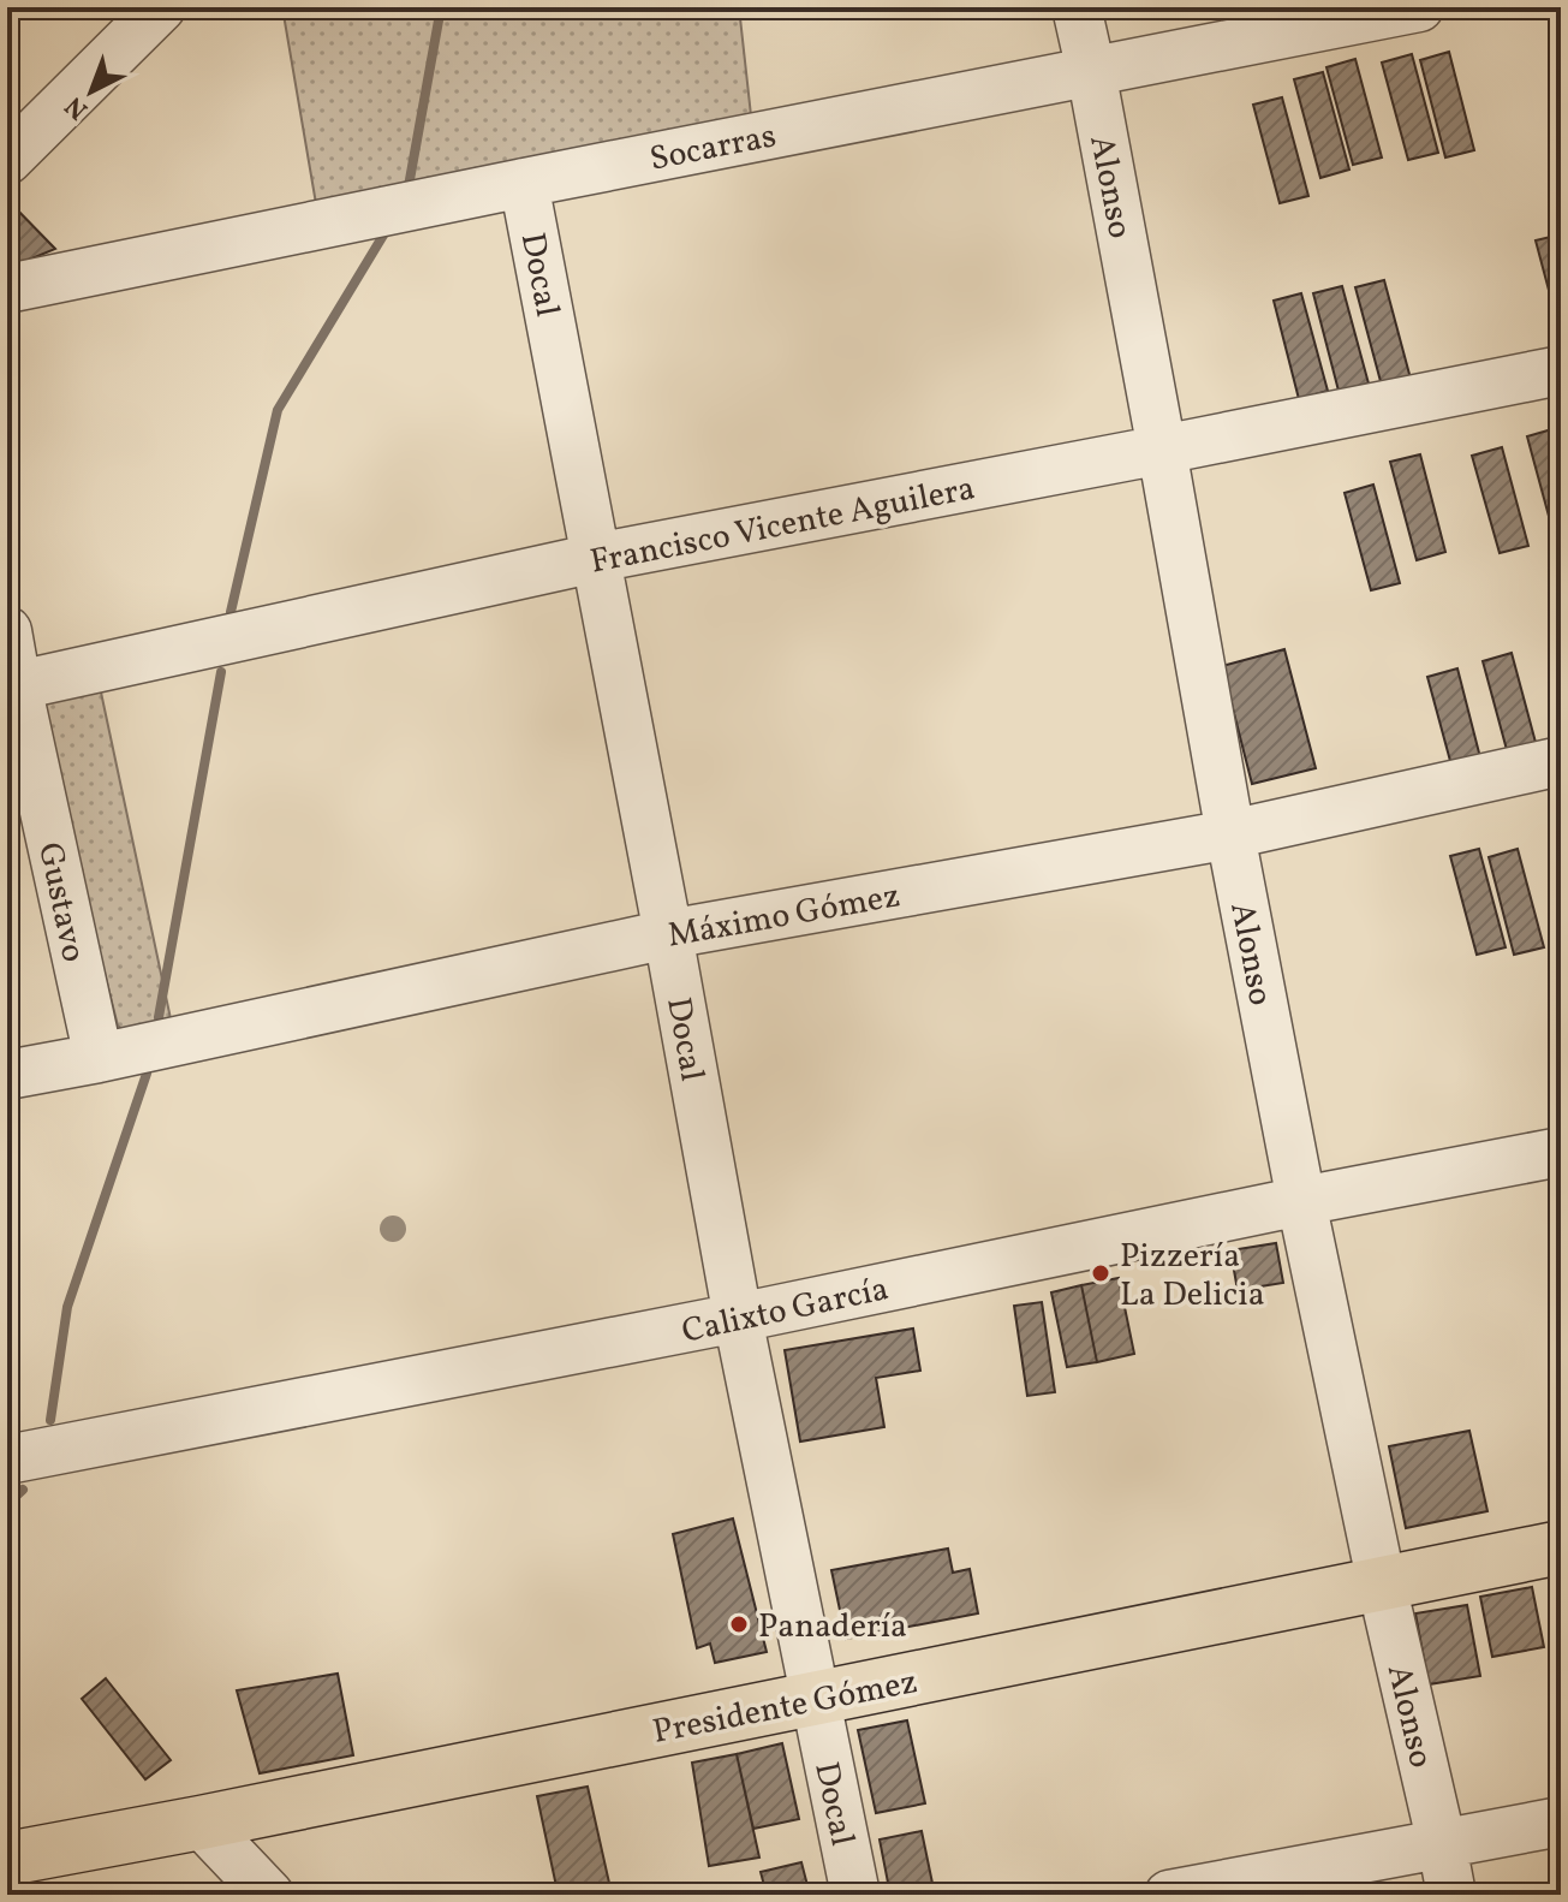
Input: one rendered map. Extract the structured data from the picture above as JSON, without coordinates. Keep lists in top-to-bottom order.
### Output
{
  "streets": {
    "main road": ["Presidente Gómez"],
    "street": [
      "Socarras",
      "Alonso",
      "Docal",
      "Francisco Vicente Aguilera",
      "Gustavo",
      "Máximo Gómez",
      "Calixto García"
    ]
  },
  "crossings": [
    ["Socarras", "Alonso"],
    ["Socarras", "Docal"],
    ["Alonso", "Francisco Vicente Aguilera"],
    ["Alonso", "Máximo Gómez"],
    ["Alonso", "Calixto García"],
    ["Alonso", "Presidente Gómez"],
    ["Docal", "Francisco Vicente Aguilera"],
    ["Docal", "Máximo Gómez"],
    ["Docal", "Calixto García"],
    ["Docal", "Presidente Gómez"],
    ["Francisco Vicente Aguilera", "Gustavo"],
    ["Gustavo", "Máximo Gómez"]
  ],
  "places": ["Pizzería La Delicia", "Panadería"],
  "north": "bottom left"
}
